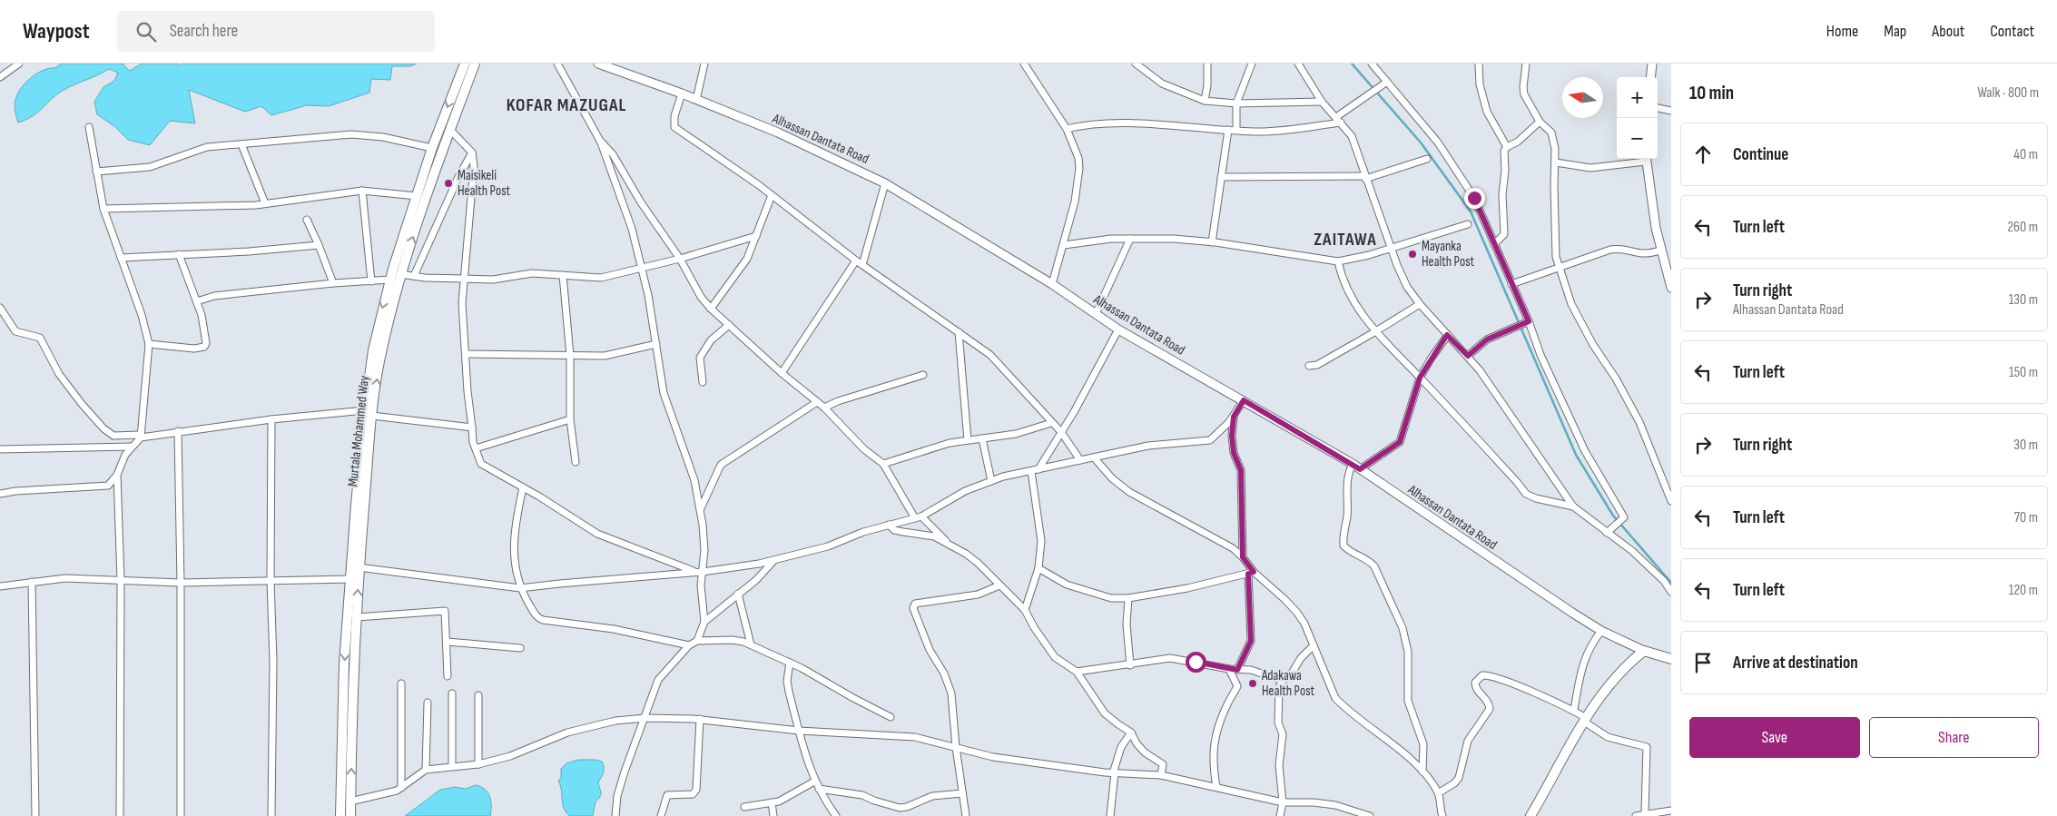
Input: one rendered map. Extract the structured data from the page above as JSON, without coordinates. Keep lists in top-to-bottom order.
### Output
{
  "streets": {
    "main road": ["Murtala Mohammed Way"],
    "street": ["Alhassan Dantata Road"]
  },
  "districts": ["KOFAR MAZUGAL", "ZAITAWA"],
  "places": ["Maisikeli Health Post", "Mayanka Health Post", "Adakawa Health Post"],
  "north": "left",
  "page": {
    "header": "Waypost",
    "search": "Search here",
    "nav": [
      "Home",
      "Map",
      "About",
      "Contact"
    ],
    "heading": ["10 min", "Walk · 800 m"],
    "map_buttons": ["+", "−"],
    "list": [
      ["Continue", "40 m"],
      ["Turn left", "260 m"],
      ["Turn right", "Alhassan Dantata Road", "130 m"],
      ["Turn left", "150 m"],
      ["Turn right", "30 m"],
      ["Turn left", "70 m"],
      ["Turn left", "120 m"],
      "Arrive at destination"
    ],
    "buttons": ["Save", "Share"]
  }
}
